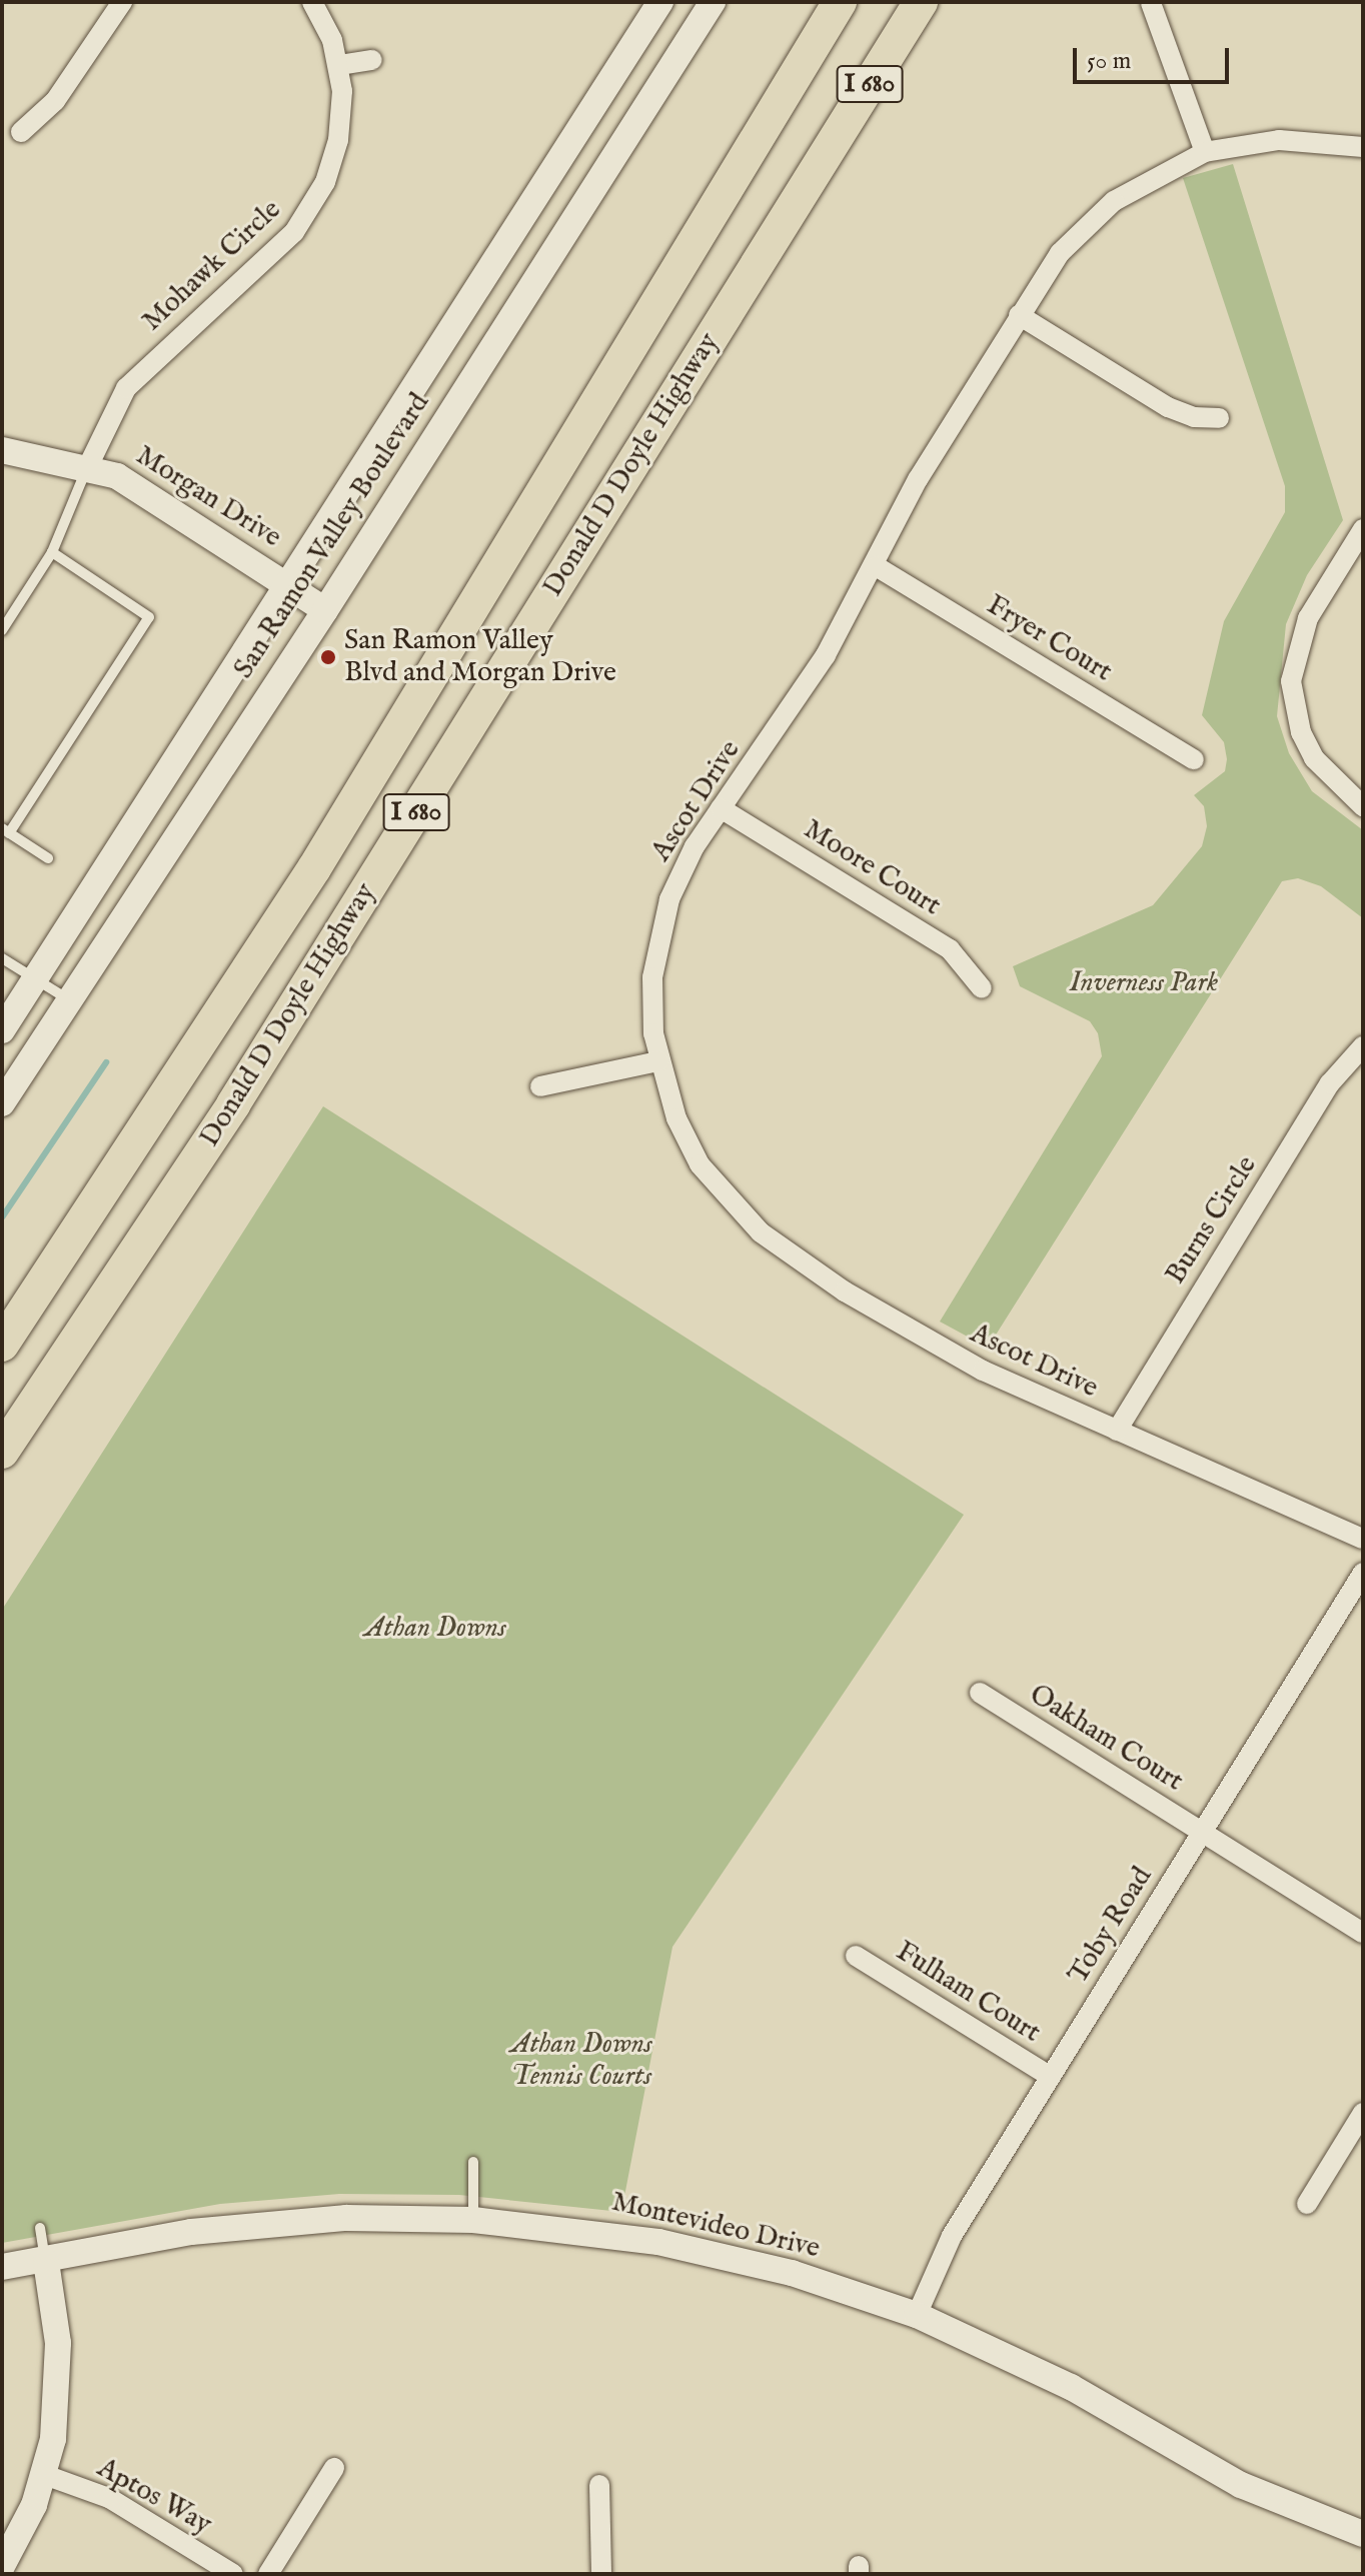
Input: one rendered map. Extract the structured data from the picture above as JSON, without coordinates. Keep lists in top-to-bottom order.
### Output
{
  "streets": {
    "highway": ["I 680", "Donald D Doyle Highway"],
    "main road": ["Morgan Drive", "San Ramon Valley Boulevard", "Montevideo Drive"],
    "street": [
      "Mohawk Circle",
      "Fryer Court",
      "Ascot Drive",
      "Moore Court",
      "Burns Circle",
      "Oakham Court",
      "Toby Road",
      "Fulham Court",
      "Aptos Way"
    ]
  },
  "crossings": [
    ["Mohawk Circle", "Morgan Drive"],
    ["Morgan Drive", "San Ramon Valley Boulevard"],
    ["Fryer Court", "Ascot Drive"],
    ["Ascot Drive", "Moore Court"],
    ["Ascot Drive", "Burns Circle"],
    ["Oakham Court", "Toby Road"],
    ["Toby Road", "Fulham Court"],
    ["Toby Road", "Montevideo Drive"]
  ],
  "parks": ["Inverness Park", "Athan Downs", "Athan Downs Tennis Courts"],
  "places": ["San Ramon Valley Blvd and Morgan Drive"],
  "scale_bar": "50 m"
}
